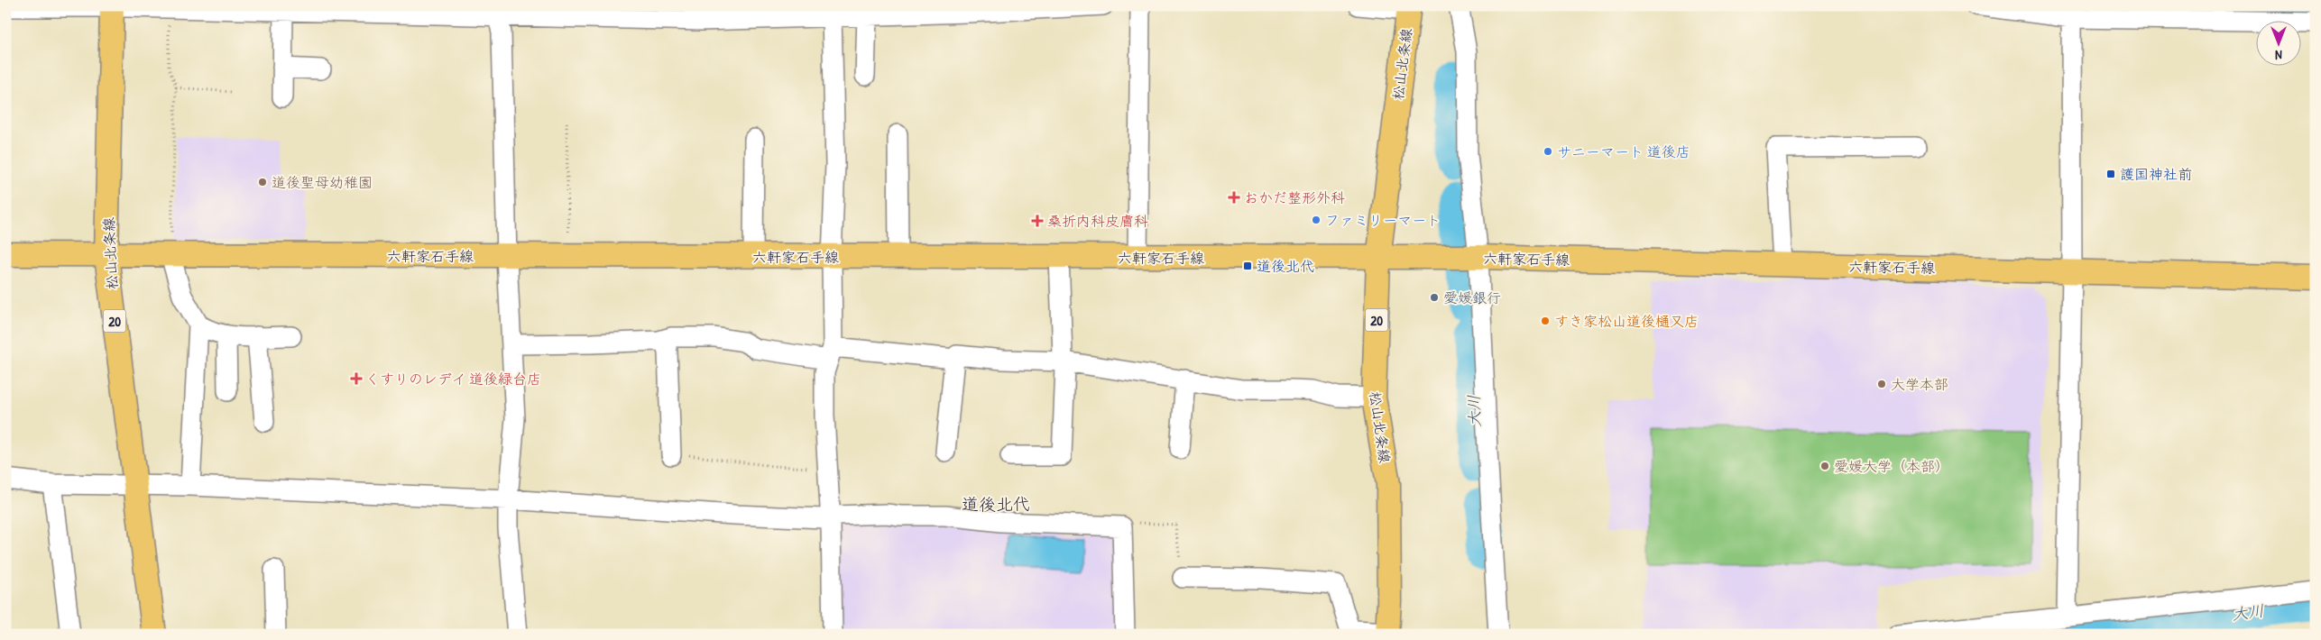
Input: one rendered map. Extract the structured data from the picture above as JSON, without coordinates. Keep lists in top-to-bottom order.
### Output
{
  "streets": {
    "main road": ["松山北条線", "六軒家石手線", "20"]
  },
  "crossings": [
    ["松山北条線", "六軒家石手線"]
  ],
  "districts": ["道後北代"],
  "water": ["大川"],
  "places": {
    "other": [
      "サニーマート 道後店",
      "道後聖母幼稚園",
      "ファミリーマート",
      "愛媛銀行",
      "すき家松山道後樋又店",
      "大学本部",
      "愛媛大学（本部）"
    ],
    "transit": ["護国神社前", "道後北代"],
    "health": ["おかだ整形外科", "桑折内科皮膚科", "くすりのレデイ 道後緑台店"]
  },
  "north": "bottom"
}
